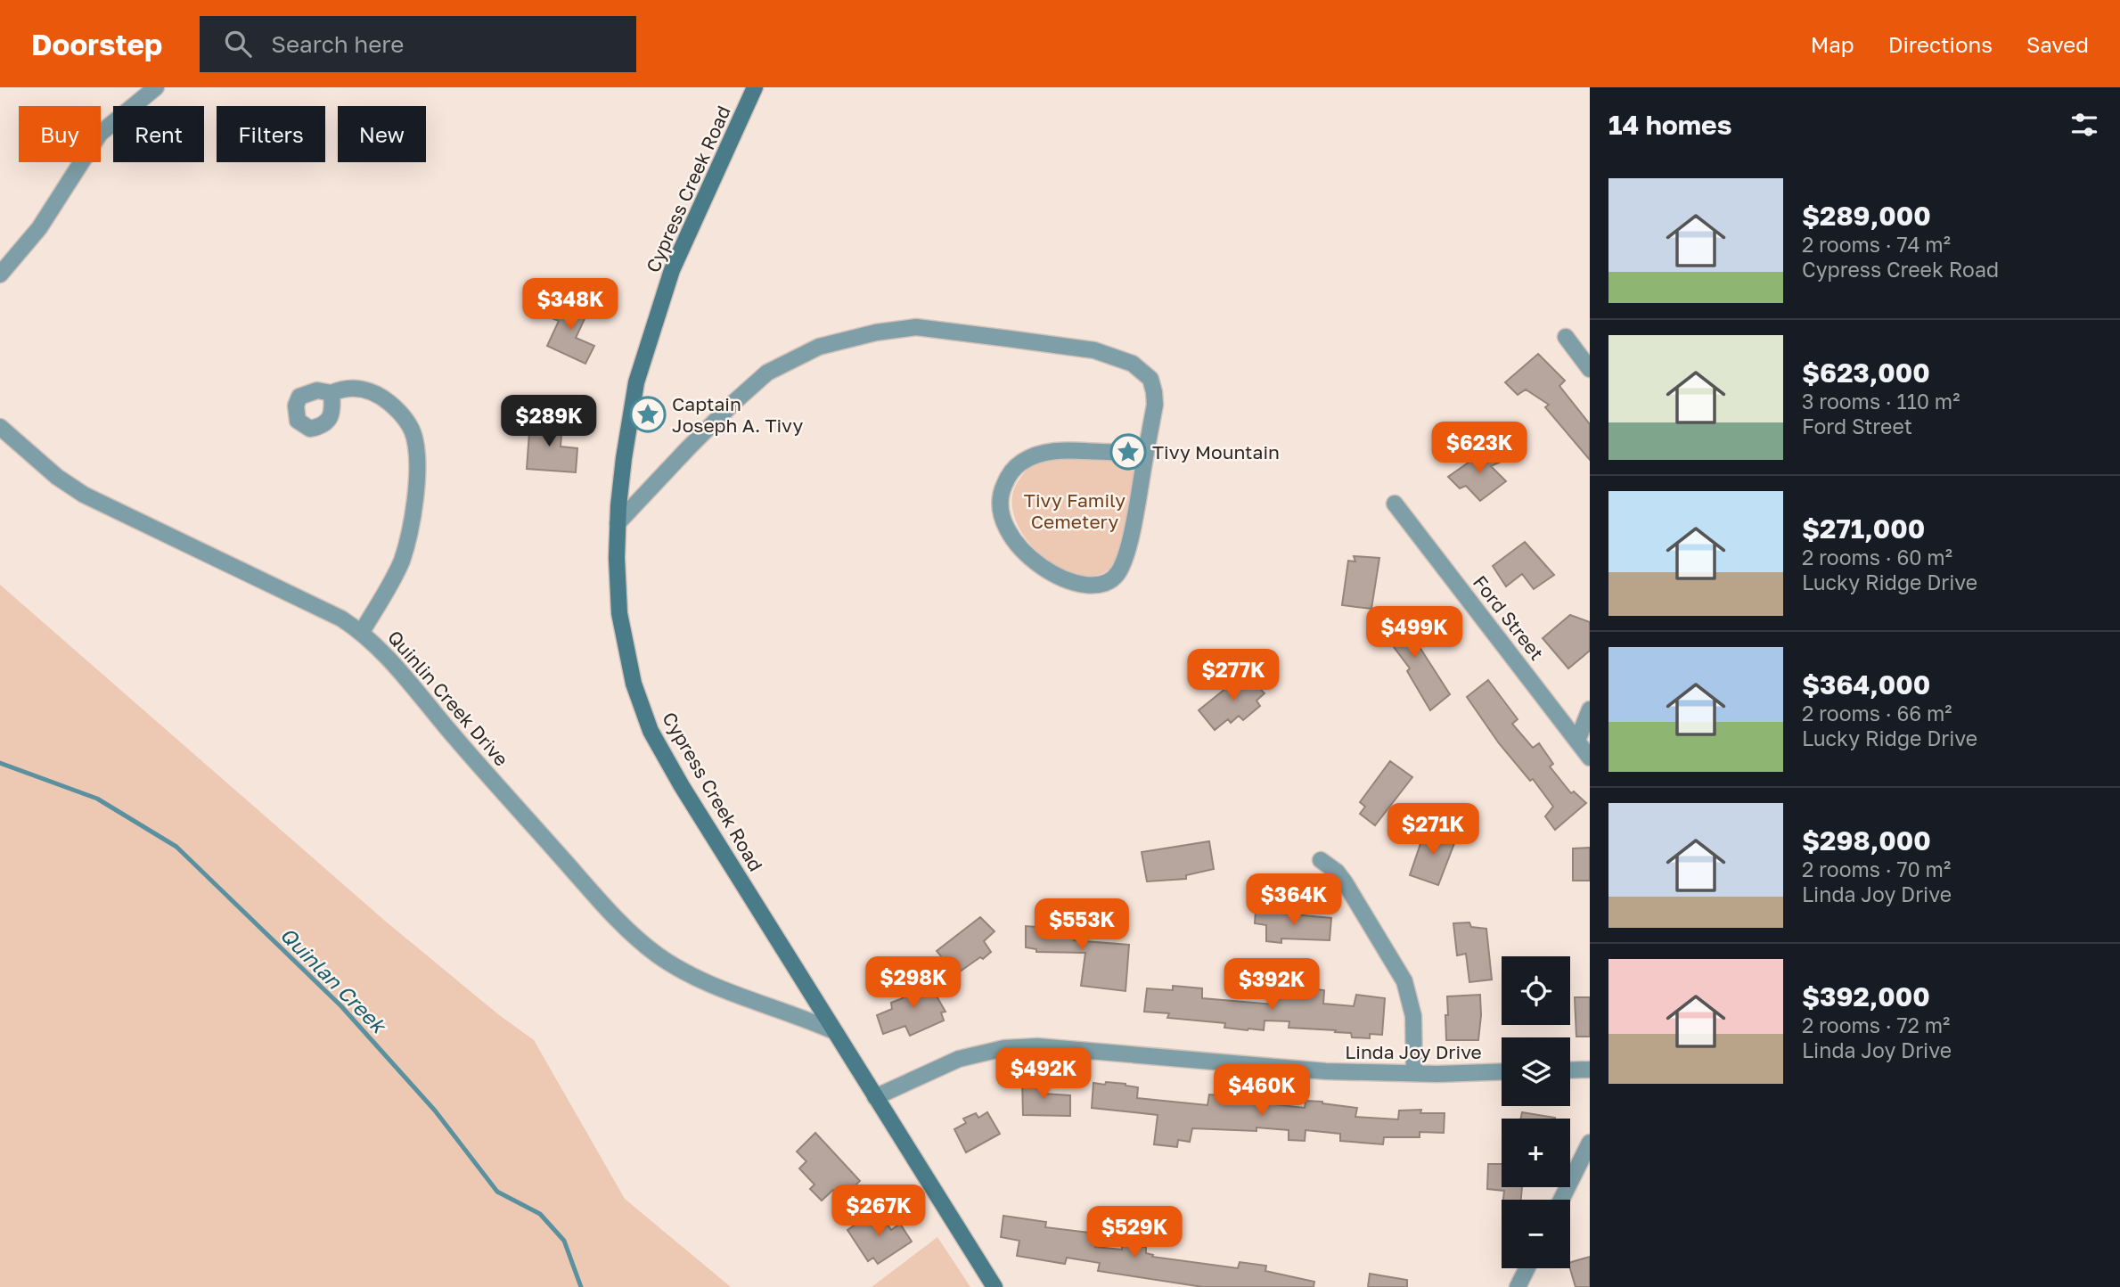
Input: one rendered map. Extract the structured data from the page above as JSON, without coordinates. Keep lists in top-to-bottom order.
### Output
{
  "streets": {
    "main road": ["Cypress Creek Road"],
    "street": ["Ford Street", "Quinlin Creek Drive", "Linda Joy Drive"]
  },
  "crossings": [
    ["Cypress Creek Road", "Quinlin Creek Drive"],
    ["Cypress Creek Road", "Linda Joy Drive"]
  ],
  "water": ["Quinlan Creek"],
  "parks": ["Tivy Family Cemetery"],
  "places": {
    "place": ["Captain Joseph A. Tivy", "Tivy Mountain"]
  },
  "page": {
    "header": "Doorstep",
    "search": "Search here",
    "nav": ["Map", "Directions", "Saved"],
    "heading": "14 homes",
    "chip": [
      "Buy",
      "Rent",
      "Filters",
      "New"
    ],
    "list": [
      {
        "name": "$289,000",
        "note": "2 rooms · 74 m² · Cypress Creek Road"
      },
      {
        "name": "$623,000",
        "note": "3 rooms · 110 m² · Ford Street"
      },
      {
        "name": "$271,000",
        "note": "2 rooms · 60 m² · Lucky Ridge Drive"
      },
      {
        "name": "$364,000",
        "note": "2 rooms · 66 m² · Lucky Ridge Drive"
      },
      {
        "name": "$298,000",
        "note": "2 rooms · 70 m² · Linda Joy Drive"
      },
      {
        "name": "$392,000",
        "note": "2 rooms · 72 m² · Linda Joy Drive"
      }
    ],
    "price": [
      "$348K",
      "$289K",
      "$623K",
      "$499K",
      "$277K",
      "$271K",
      "$364K",
      "$553K",
      "$298K",
      "$392K",
      "$492K",
      "$460K",
      "$267K",
      "$529K"
    ],
    "map_buttons": ["+", "−"]
  }
}
